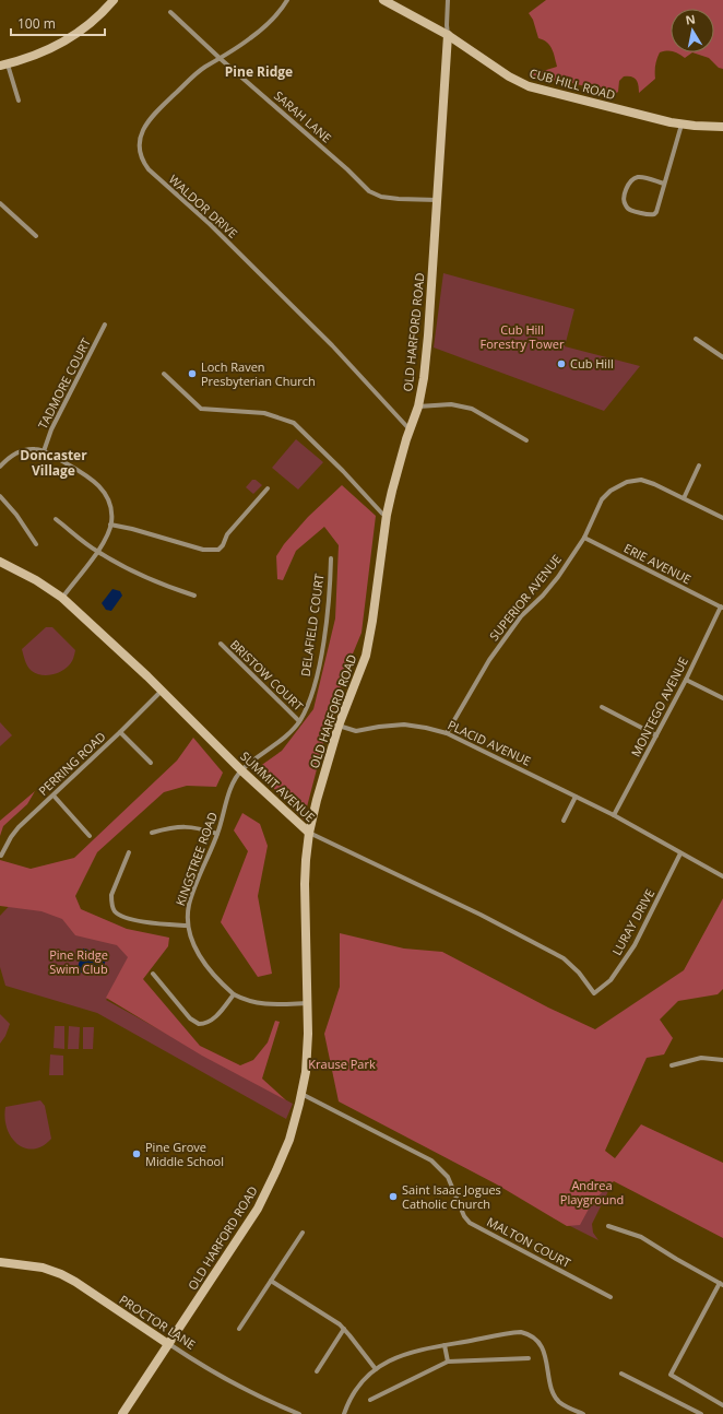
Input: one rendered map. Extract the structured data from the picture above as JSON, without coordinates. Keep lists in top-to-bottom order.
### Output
{
  "streets": {
    "street": [
      "CUB HILL ROAD",
      "SARAH LANE",
      "WALDOR DRIVE",
      "OLD HARFORD ROAD",
      "TADMORE COURT",
      "ERIE AVENUE",
      "SUPERIOR AVENUE",
      "DELAFIELD COURT",
      "BRISTOW COURT",
      "MONTEGO AVENUE",
      "PLACID AVENUE",
      "PERRING ROAD",
      "SUMMIT AVENUE",
      "KINGSTREE ROAD",
      "LURAY DRIVE",
      "MALTON COURT",
      "PROCTOR LANE"
    ]
  },
  "crossings": [
    ["CUB HILL ROAD", "OLD HARFORD ROAD"],
    ["SARAH LANE", "WALDOR DRIVE"],
    ["SARAH LANE", "OLD HARFORD ROAD"],
    ["WALDOR DRIVE", "OLD HARFORD ROAD"],
    ["OLD HARFORD ROAD", "PLACID AVENUE"],
    ["OLD HARFORD ROAD", "SUMMIT AVENUE"],
    ["OLD HARFORD ROAD", "MALTON COURT"],
    ["OLD HARFORD ROAD", "PROCTOR LANE"],
    ["ERIE AVENUE", "SUPERIOR AVENUE"],
    ["ERIE AVENUE", "MONTEGO AVENUE"],
    ["SUPERIOR AVENUE", "PLACID AVENUE"],
    ["DELAFIELD COURT", "BRISTOW COURT"],
    ["DELAFIELD COURT", "SUMMIT AVENUE"],
    ["DELAFIELD COURT", "KINGSTREE ROAD"],
    ["MONTEGO AVENUE", "PLACID AVENUE"],
    ["PLACID AVENUE", "LURAY DRIVE"],
    ["PERRING ROAD", "SUMMIT AVENUE"],
    ["SUMMIT AVENUE", "KINGSTREE ROAD"],
    ["SUMMIT AVENUE", "LURAY DRIVE"]
  ],
  "districts": ["Pine Ridge", "Doncaster Village"],
  "parks": [
    "Cub Hill Forestry Tower",
    "Pine Ridge Swim Club",
    "Krause Park",
    "Andrea Playground"
  ],
  "places": [
    "Cub Hill",
    "Loch Raven Presbyterian Church",
    "Pine Grove Middle School",
    "Saint Isaac Jogues Catholic Church"
  ],
  "scale_bar": "100 m",
  "north": "top"
}
